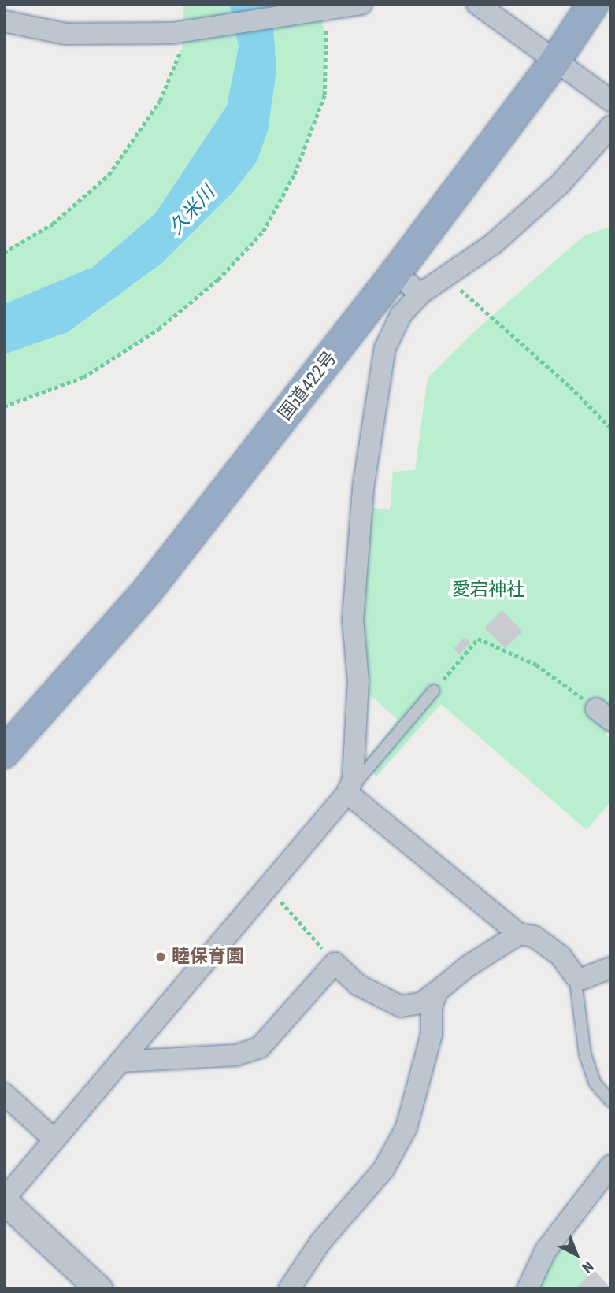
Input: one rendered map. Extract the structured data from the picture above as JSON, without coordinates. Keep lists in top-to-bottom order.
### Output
{
  "streets": {
    "highway": ["国道422号"]
  },
  "water": ["久米川"],
  "parks": ["愛宕神社"],
  "places": ["睦保育園"],
  "north": "bottom right"
}
